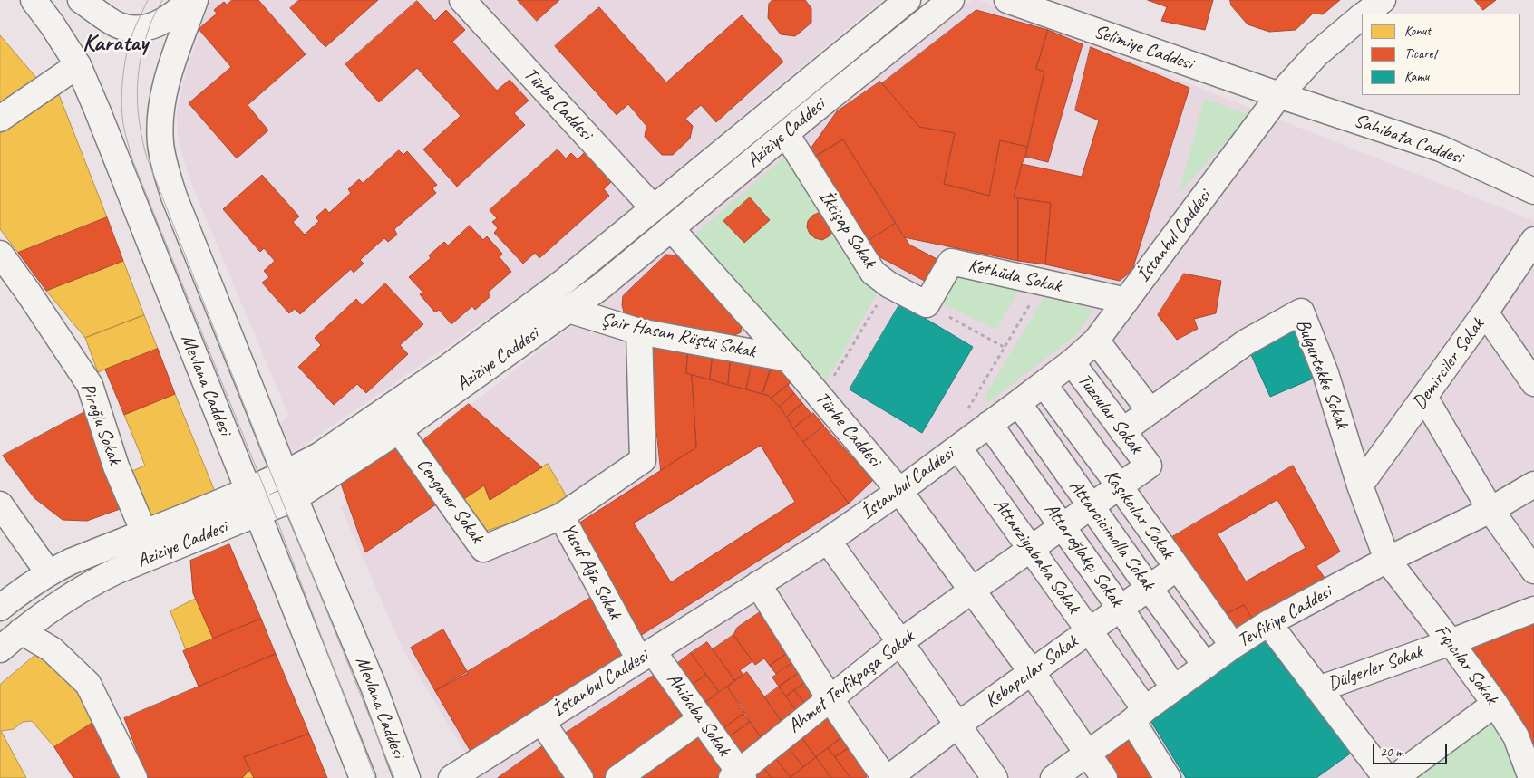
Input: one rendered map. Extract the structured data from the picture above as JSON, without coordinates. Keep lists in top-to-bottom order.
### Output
{
  "streets": {
    "street": [
      "Selimiye Caddesi",
      "Türbe Caddesi",
      "Aziziye Caddesi",
      "Sahibata Caddesi",
      "İktişap Sokak",
      "İstanbul Caddesi",
      "Kethüda Sokak",
      "Şair Hasan Rüştü Sokak",
      "Demirciler Sokak",
      "Bulgurtekke Sokak",
      "Mevlana Caddesi",
      "Tuzcular Sokak",
      "Piroğlu Sokak",
      "Cengaver Sokak",
      "Kaşıkcılar Sokak",
      "Attarcicimolla Sokak",
      "Attaroğlakçı Sokak",
      "Attarziyababa Sokak",
      "Yusuf Ağa Sokak",
      "Tevfikiye Caddesi",
      "Fıçıcılar Sokak",
      "Dülgerler Sokak",
      "Kebapcılar Sokak",
      "Ahmet Tevfikpaşa Sokak",
      "Ahibaba Sokak"
    ]
  },
  "crossings": [
    ["Selimiye Caddesi", "Sahibata Caddesi"],
    ["Selimiye Caddesi", "İstanbul Caddesi"],
    ["Türbe Caddesi", "Aziziye Caddesi"],
    ["Türbe Caddesi", "İstanbul Caddesi"],
    ["Türbe Caddesi", "Şair Hasan Rüştü Sokak"],
    ["Türbe Caddesi", "Tevfikiye Caddesi"],
    ["Türbe Caddesi", "Kebapcılar Sokak"],
    ["Türbe Caddesi", "Ahmet Tevfikpaşa Sokak"],
    ["Aziziye Caddesi", "İktişap Sokak"],
    ["Aziziye Caddesi", "Şair Hasan Rüştü Sokak"],
    ["Aziziye Caddesi", "Mevlana Caddesi"],
    ["Aziziye Caddesi", "Piroğlu Sokak"],
    ["Aziziye Caddesi", "Cengaver Sokak"],
    ["Sahibata Caddesi", "İstanbul Caddesi"],
    ["İktişap Sokak", "Kethüda Sokak"],
    ["İstanbul Caddesi", "Kethüda Sokak"],
    ["İstanbul Caddesi", "Tuzcular Sokak"],
    ["İstanbul Caddesi", "Kaşıkcılar Sokak"],
    ["İstanbul Caddesi", "Attarcicimolla Sokak"],
    ["İstanbul Caddesi", "Attaroğlakçı Sokak"],
    ["İstanbul Caddesi", "Attarziyababa Sokak"],
    ["İstanbul Caddesi", "Yusuf Ağa Sokak"],
    ["İstanbul Caddesi", "Ahibaba Sokak"],
    ["Şair Hasan Rüştü Sokak", "Yusuf Ağa Sokak"],
    ["Demirciler Sokak", "Bulgurtekke Sokak"],
    ["Bulgurtekke Sokak", "Tuzcular Sokak"],
    ["Bulgurtekke Sokak", "Tevfikiye Caddesi"],
    ["Bulgurtekke Sokak", "Fıçıcılar Sokak"],
    ["Tuzcular Sokak", "Ahmet Tevfikpaşa Sokak"],
    ["Cengaver Sokak", "Yusuf Ağa Sokak"],
    ["Kaşıkcılar Sokak", "Tevfikiye Caddesi"],
    ["Kaşıkcılar Sokak", "Kebapcılar Sokak"],
    ["Kaşıkcılar Sokak", "Ahmet Tevfikpaşa Sokak"],
    ["Attarcicimolla Sokak", "Tevfikiye Caddesi"],
    ["Attarcicimolla Sokak", "Kebapcılar Sokak"],
    ["Attarcicimolla Sokak", "Ahmet Tevfikpaşa Sokak"],
    ["Attaroğlakçı Sokak", "Tevfikiye Caddesi"],
    ["Attaroğlakçı Sokak", "Kebapcılar Sokak"],
    ["Attaroğlakçı Sokak", "Ahmet Tevfikpaşa Sokak"],
    ["Attarziyababa Sokak", "Tevfikiye Caddesi"],
    ["Attarziyababa Sokak", "Kebapcılar Sokak"],
    ["Attarziyababa Sokak", "Ahmet Tevfikpaşa Sokak"],
    ["Yusuf Ağa Sokak", "Ahibaba Sokak"],
    ["Tevfikiye Caddesi", "Fıçıcılar Sokak"],
    ["Fıçıcılar Sokak", "Dülgerler Sokak"],
    ["Ahmet Tevfikpaşa Sokak", "Ahibaba Sokak"]
  ],
  "districts": ["Karatay"],
  "legend": ["Konut", "Ticaret", "Kamu"],
  "scale_bar": "20 m"
}
